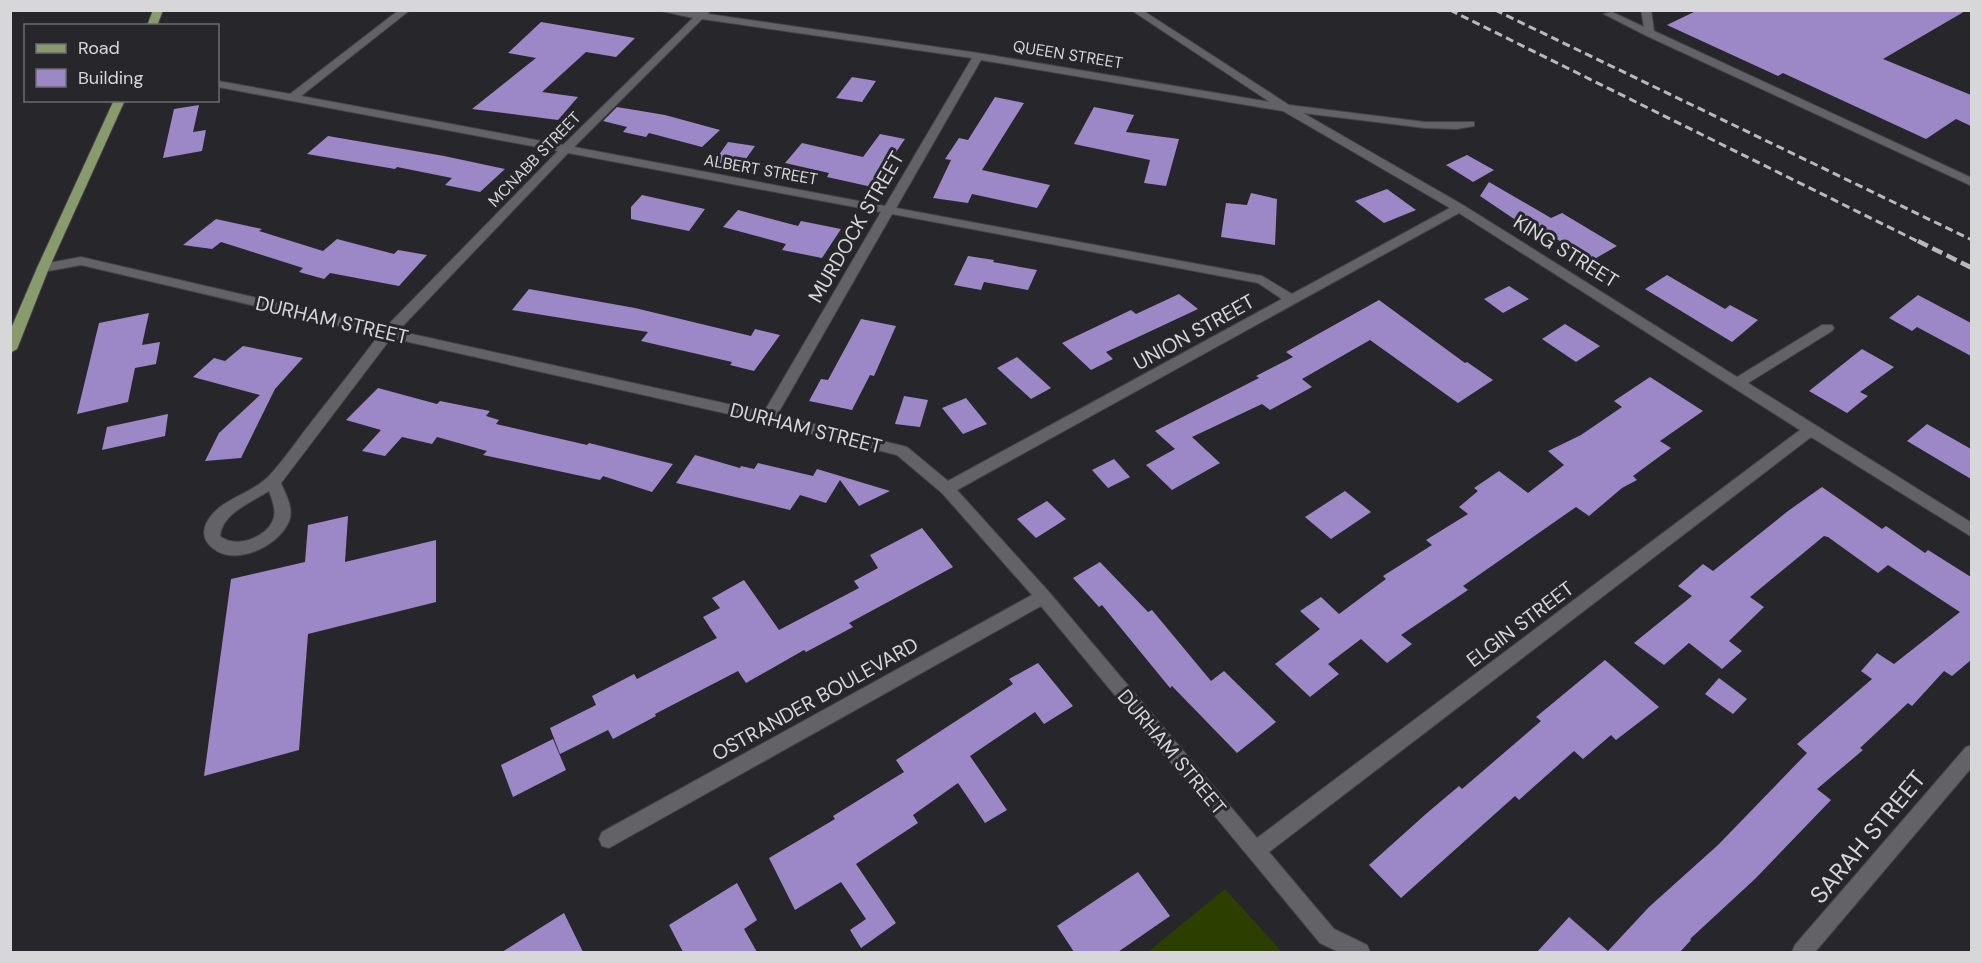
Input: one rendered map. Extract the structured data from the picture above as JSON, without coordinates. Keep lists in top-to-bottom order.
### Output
{
  "streets": {
    "street": [
      "QUEEN STREET",
      "MCNABB STREET",
      "ALBERT STREET",
      "MURDOCK STREET",
      "KING STREET",
      "DURHAM STREET",
      "UNION STREET",
      "ELGIN STREET",
      "OSTRANDER BOULEVARD",
      "SARAH STREET"
    ]
  },
  "crossings": [
    ["QUEEN STREET", "MCNABB STREET"],
    ["QUEEN STREET", "MURDOCK STREET"],
    ["QUEEN STREET", "KING STREET"],
    ["MCNABB STREET", "ALBERT STREET"],
    ["MCNABB STREET", "DURHAM STREET"],
    ["ALBERT STREET", "MURDOCK STREET"],
    ["ALBERT STREET", "UNION STREET"],
    ["MURDOCK STREET", "DURHAM STREET"],
    ["KING STREET", "UNION STREET"],
    ["KING STREET", "ELGIN STREET"],
    ["DURHAM STREET", "UNION STREET"],
    ["DURHAM STREET", "ELGIN STREET"],
    ["DURHAM STREET", "OSTRANDER BOULEVARD"]
  ],
  "legend": ["Road", "Building"]
}
